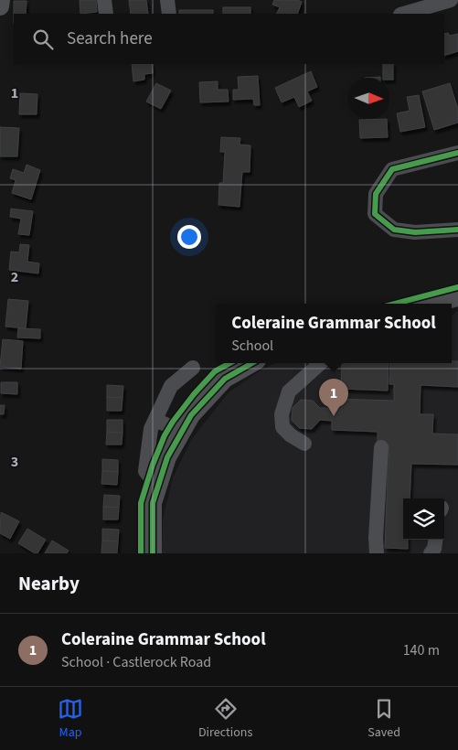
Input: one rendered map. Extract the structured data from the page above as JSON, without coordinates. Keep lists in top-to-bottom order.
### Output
{
  "north": "right",
  "page": {
    "search": "Search here",
    "popup": ["Coleraine Grammar School", "School"],
    "pins": "1",
    "heading": "Nearby",
    "list": [
      {
        "mark": "1",
        "name": "Coleraine Grammar School",
        "note": "School · Castlerock Road",
        "value": "140 m"
      }
    ],
    "nav": ["Map", "Directions", "Saved"]
  },
  "grid": {
    "rows": ["1", "2", "3"]
  }
}
